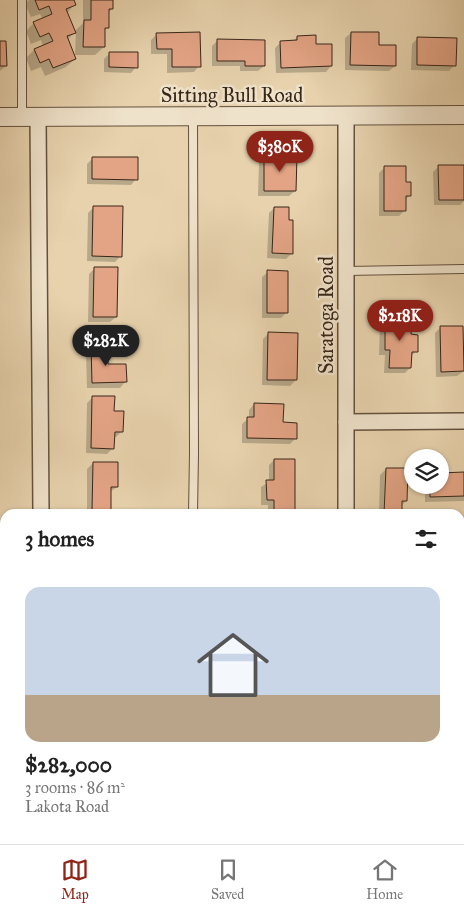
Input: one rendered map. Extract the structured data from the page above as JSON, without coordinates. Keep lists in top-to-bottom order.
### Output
{
  "streets": {
    "street": ["Sitting Bull Road", "Saratoga Road"]
  },
  "crossings": [
    ["Sitting Bull Road", "Saratoga Road"]
  ],
  "page": {
    "price": ["$380K", "$218K", "$282K"],
    "heading": "3 homes",
    "list": [
      {
        "name": "$282,000",
        "note": "3 rooms · 86 m² · Lakota Road"
      }
    ],
    "tabs": ["Map", "Saved", "Home"]
  }
}
